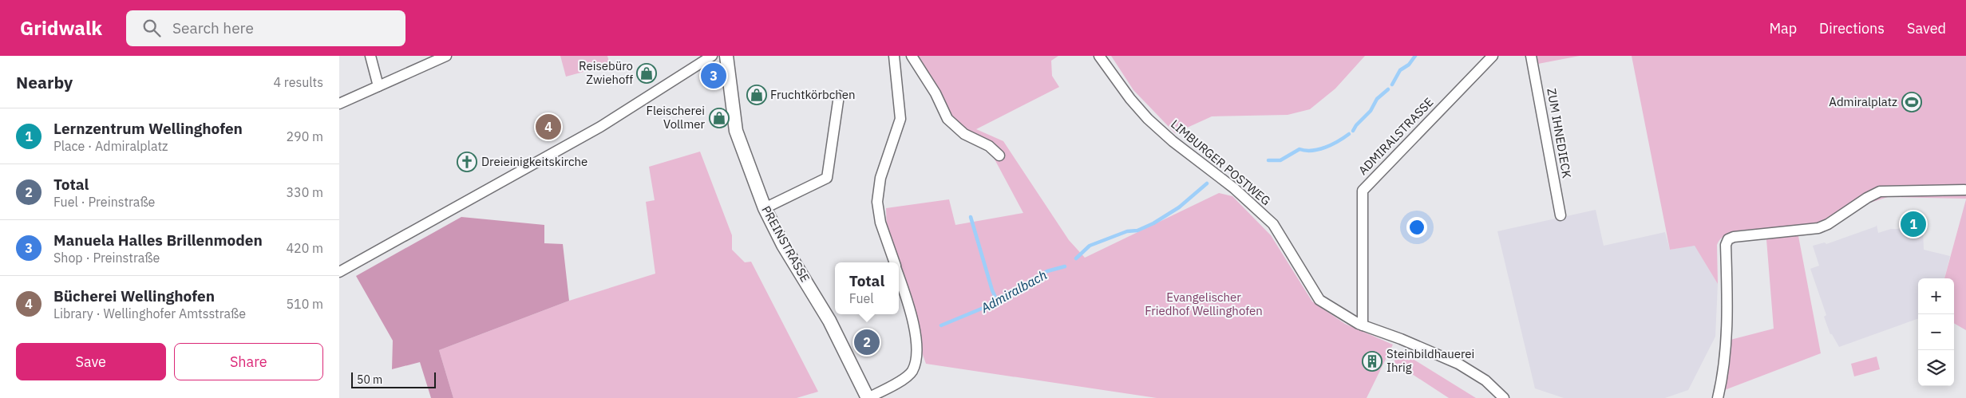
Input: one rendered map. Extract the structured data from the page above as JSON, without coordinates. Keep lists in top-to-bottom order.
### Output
{
  "streets": {
    "street": [
      "ZUM IHNEDIECK",
      "ADMIRALSTRASSE",
      "LIMBURGER POSTWEG",
      "PREINSTRASSE"
    ]
  },
  "crossings": [
    ["ADMIRALSTRASSE", "LIMBURGER POSTWEG"]
  ],
  "water": ["Admiralbach"],
  "parks": ["Evangelischer Friedhof Wellinghofen"],
  "places": {
    "shop": ["Reisebüro Zwiehoff", "Fruchtkörbchen", "Fleischerei Vollmer"],
    "sports": ["Admiralplatz"],
    "church": ["Dreieinigkeitskirche"],
    "building": ["Steinbildhauerei Ihrig"]
  },
  "scale_bar": "50 m",
  "page": {
    "header": "Gridwalk",
    "search": "Search here",
    "nav": ["Map", "Directions", "Saved"],
    "heading": ["Nearby", "4 results"],
    "pins": [
      "3",
      "4",
      "1",
      "2"
    ],
    "list": [
      {
        "mark": "1",
        "name": "Lernzentrum Wellinghofen",
        "note": "Place · Admiralplatz",
        "value": "290 m"
      },
      {
        "mark": "2",
        "name": "Total",
        "note": "Fuel · Preinstraße",
        "value": "330 m"
      },
      {
        "mark": "3",
        "name": "Manuela Halles Brillenmoden",
        "note": "Shop · Preinstraße",
        "value": "420 m"
      },
      {
        "mark": "4",
        "name": "Bücherei Wellinghofen",
        "note": "Library · Wellinghofer Amtsstraße",
        "value": "510 m"
      }
    ],
    "popup": ["Total", "Fuel"],
    "map_buttons": ["+", "−"],
    "buttons": ["Save", "Share"],
    "scale": "50 m"
  }
}
